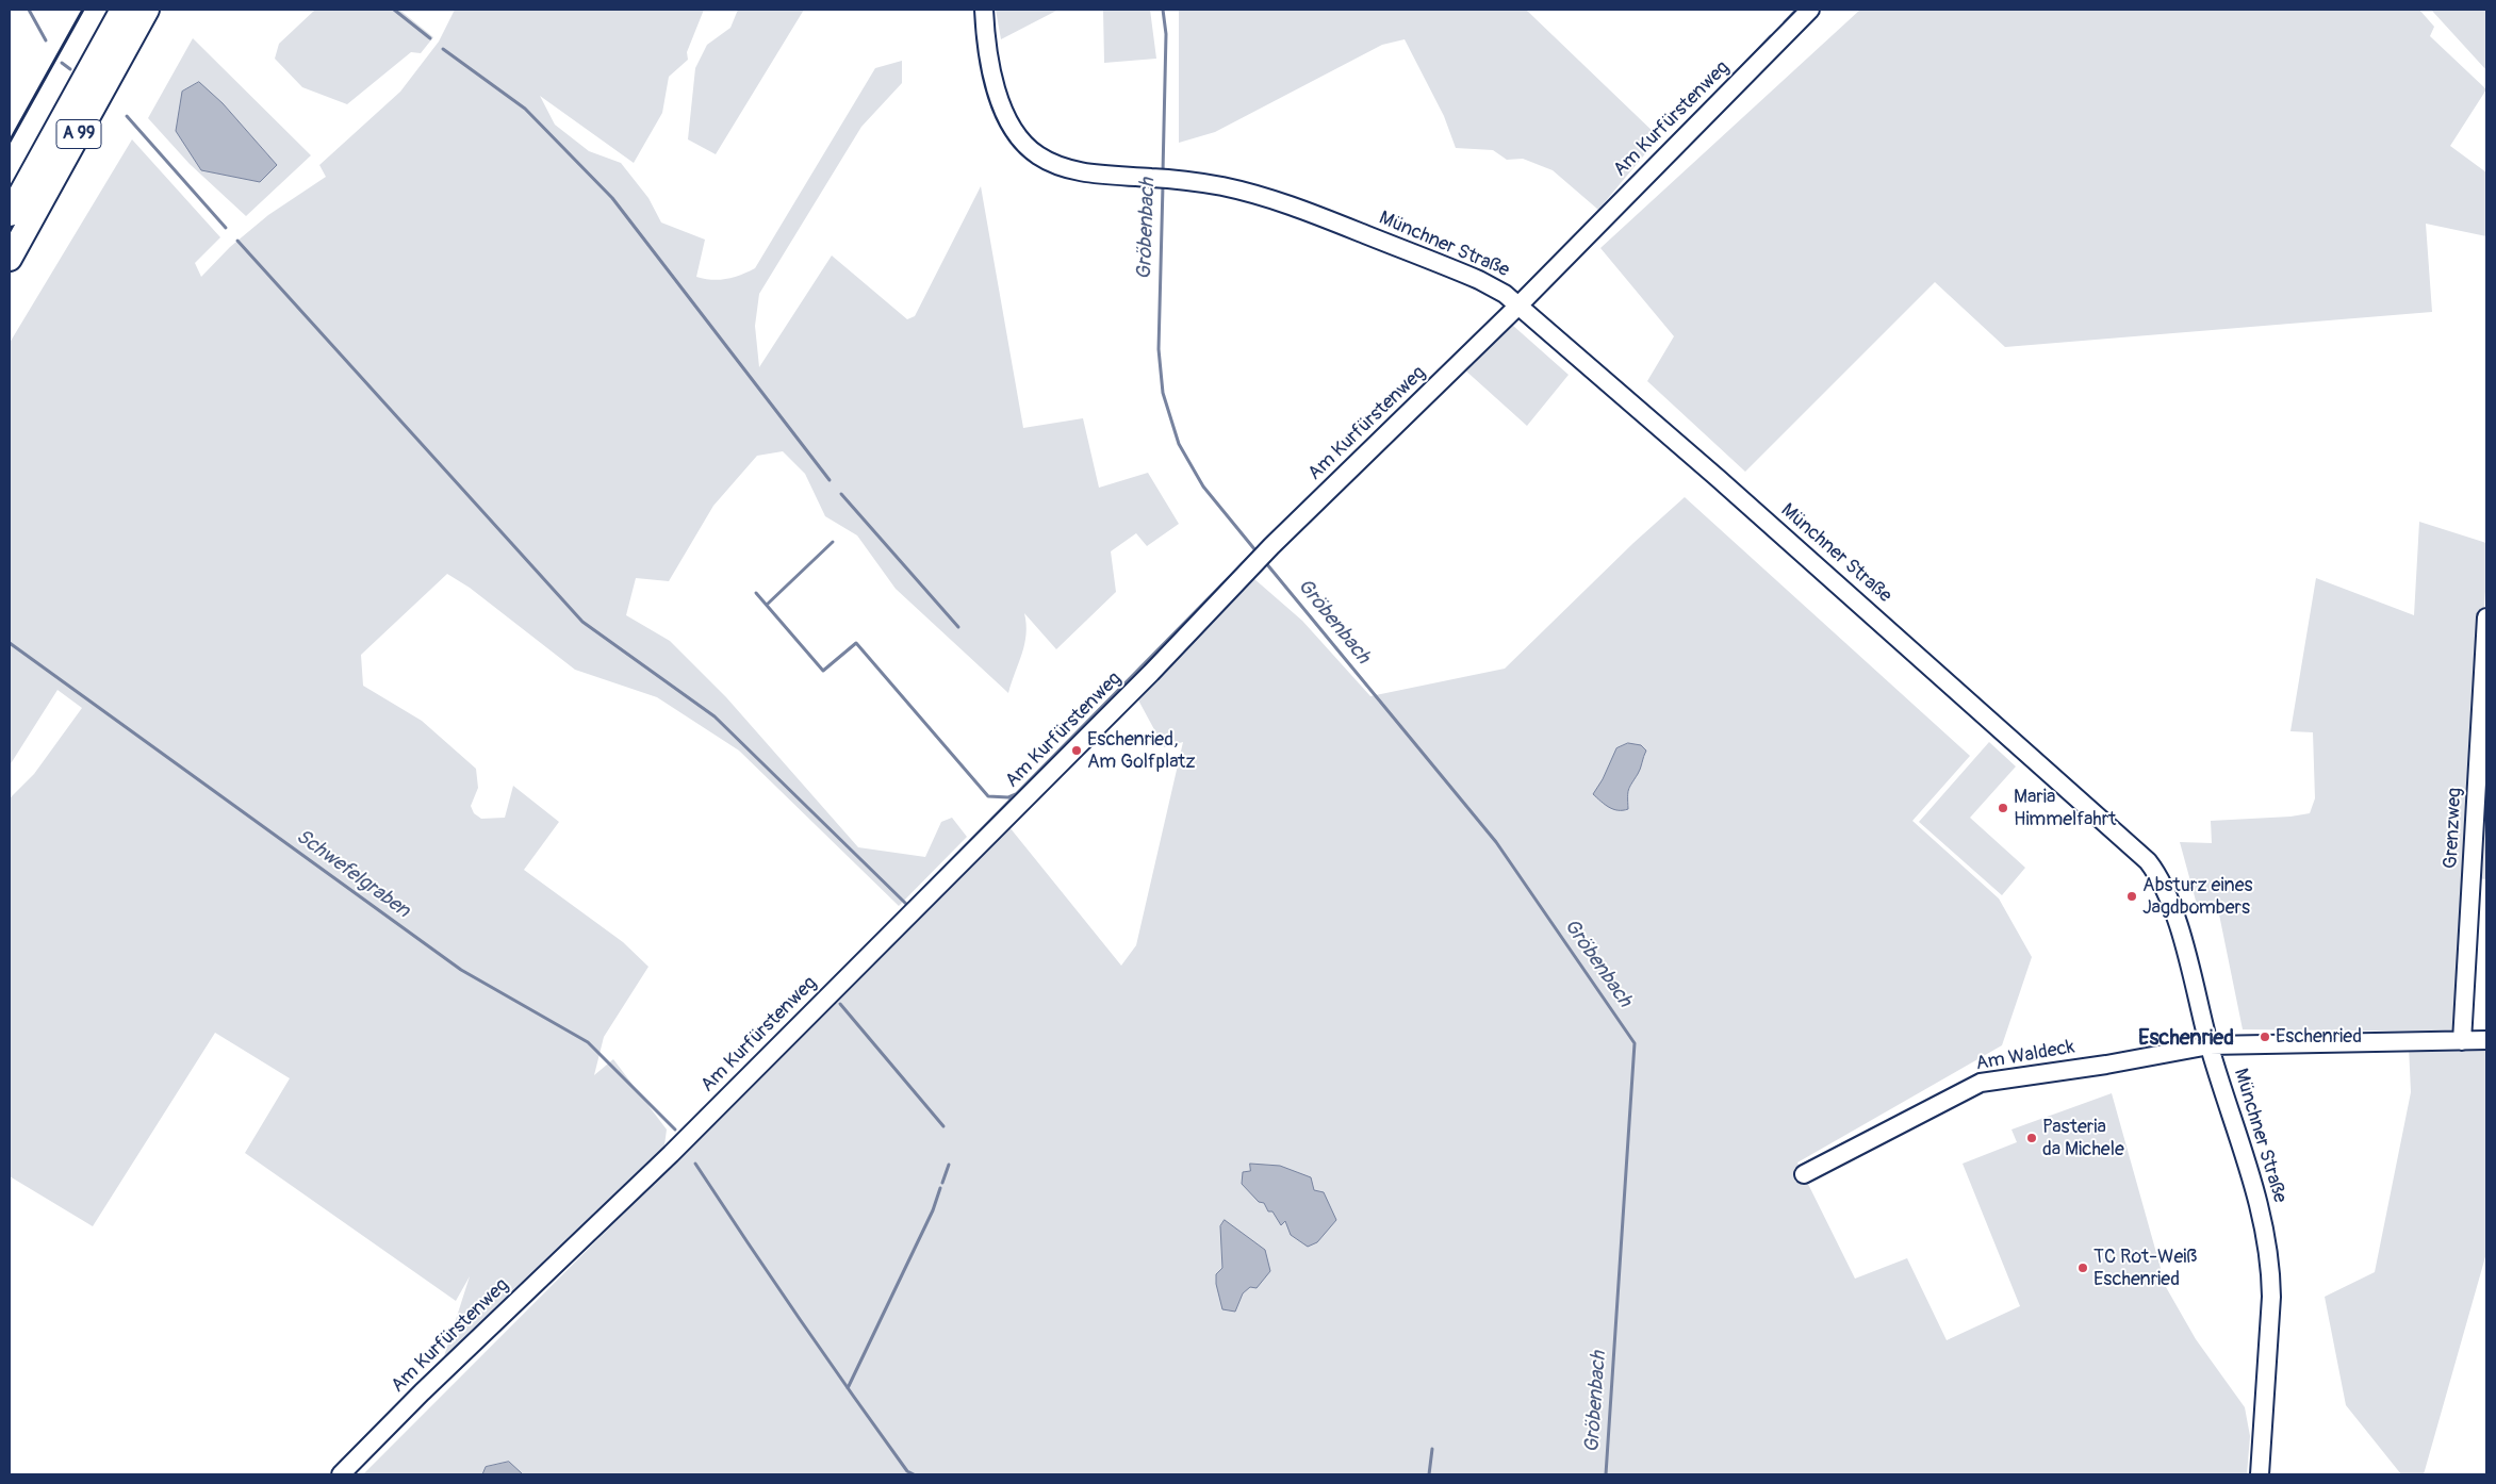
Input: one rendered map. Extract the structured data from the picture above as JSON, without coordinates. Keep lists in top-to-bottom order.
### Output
{
  "streets": {
    "highway": ["A 99"],
    "street": [
      "Am Kurfürstenweg",
      "Münchner Straße",
      "Grenzweg",
      "Am Waldeck"
    ]
  },
  "crossings": [
    ["Am Kurfürstenweg", "Münchner Straße"],
    ["Münchner Straße", "Am Waldeck"],
    ["Grenzweg", "Am Waldeck"]
  ],
  "districts": ["Eschenried"],
  "water": ["Gröbenbach", "Schwefelgraben"],
  "places": [
    "Eschenried, Am Golfplatz",
    "Maria Himmelfahrt",
    "Absturz eines Jagdbombers",
    "Eschenried",
    "Pasteria da Michele",
    "TC Rot-Weiß Eschenried"
  ]
}
